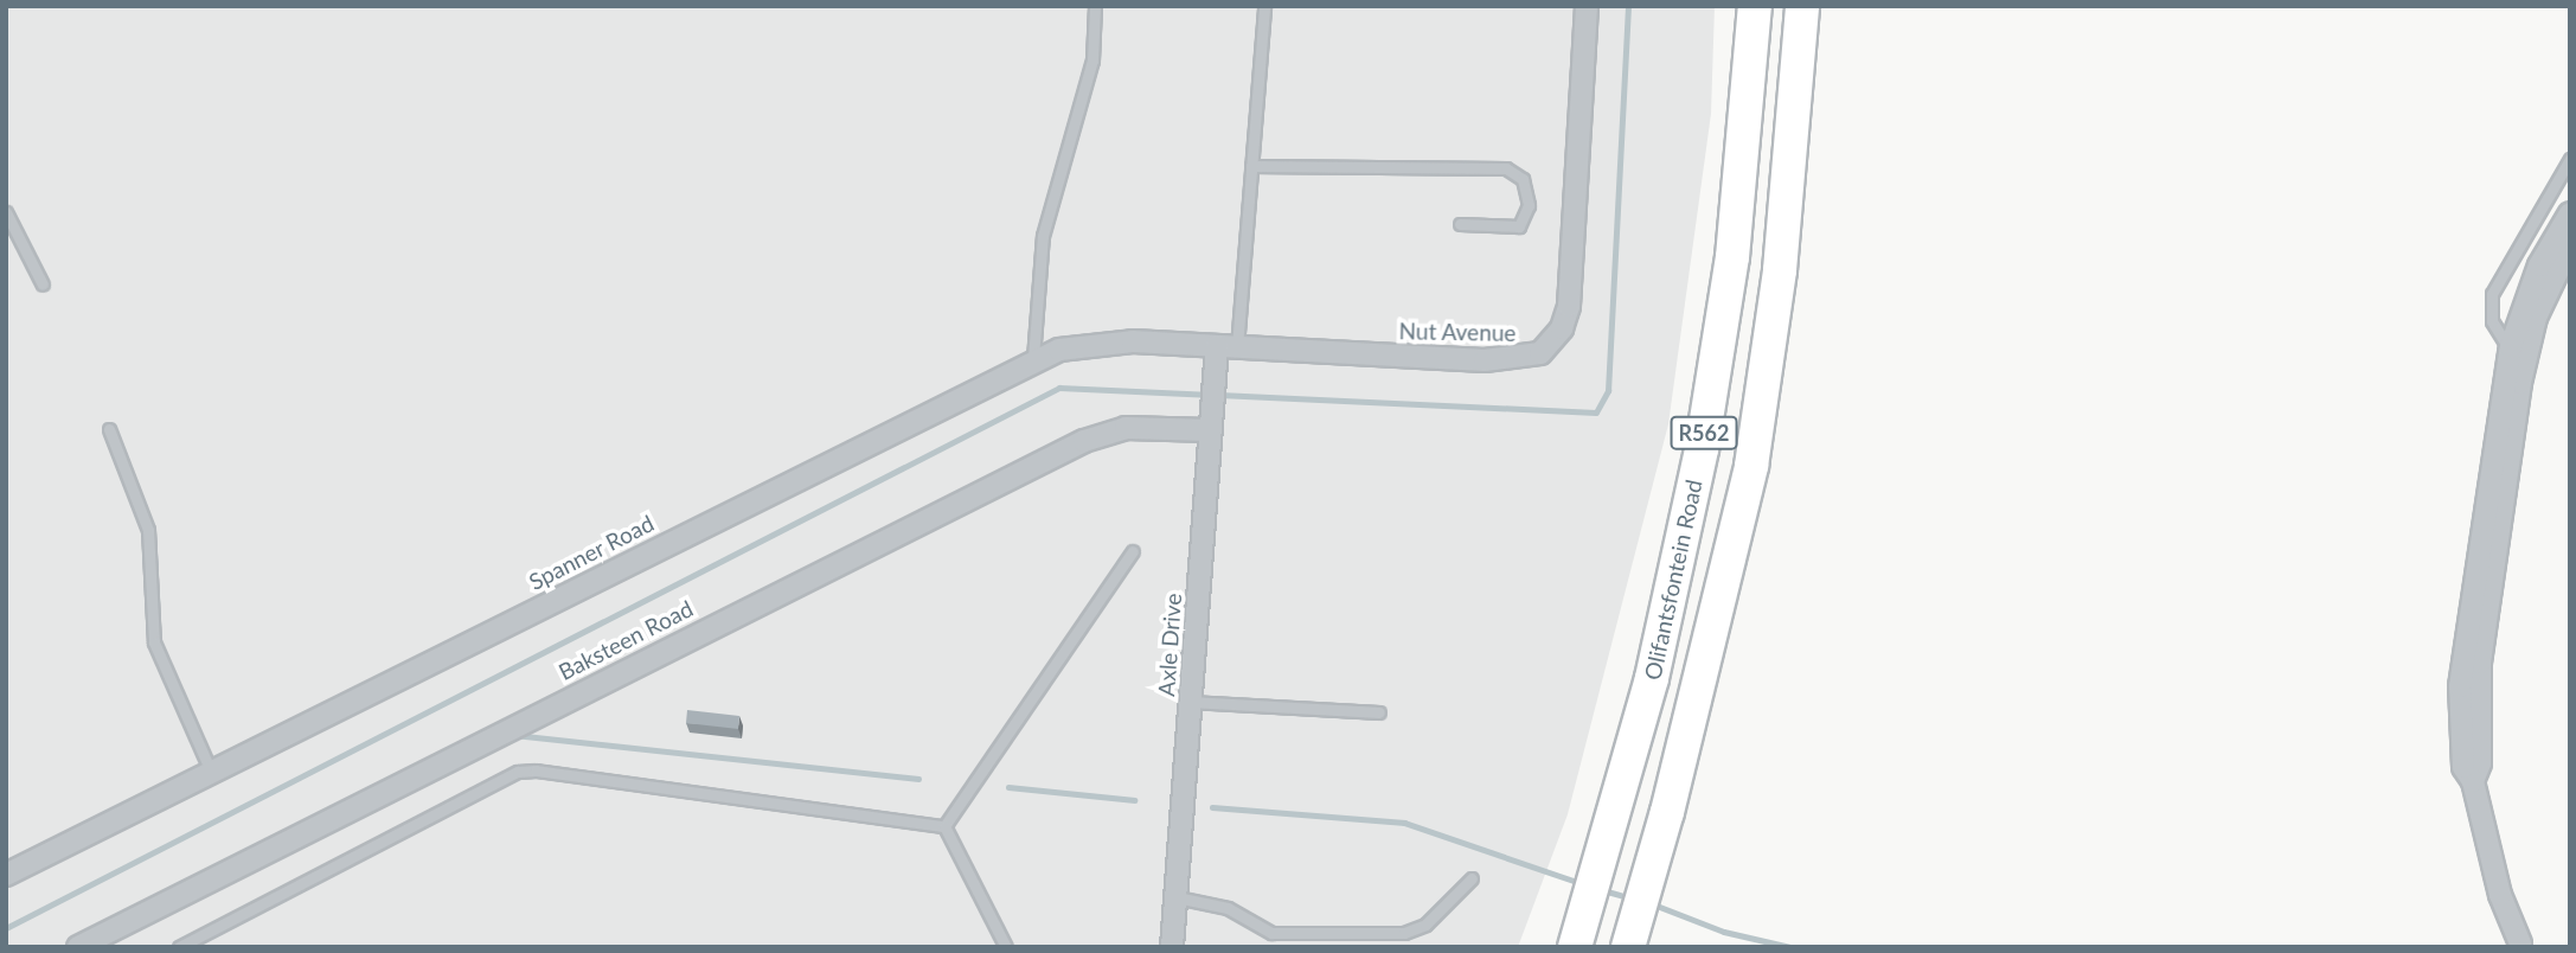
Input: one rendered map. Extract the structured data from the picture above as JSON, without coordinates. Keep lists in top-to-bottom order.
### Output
{
  "streets": {
    "main road": ["R562", "Olifantsfontein Road"],
    "street": [
      "Nut Avenue",
      "Spanner Road",
      "Baksteen Road",
      "Axle Drive"
    ]
  },
  "crossings": [
    ["Nut Avenue", "Spanner Road"],
    ["Nut Avenue", "Axle Drive"],
    ["Spanner Road", "Axle Drive"],
    ["Baksteen Road", "Axle Drive"]
  ]
}
